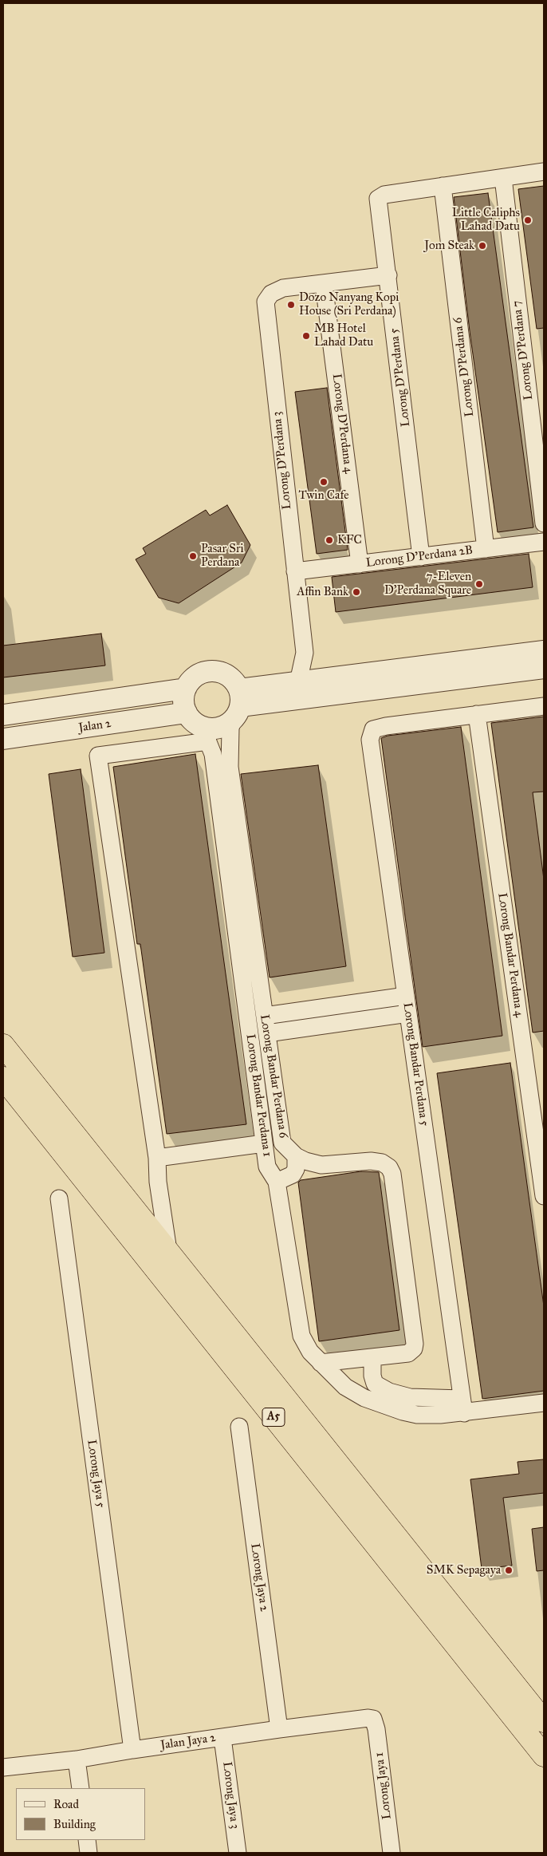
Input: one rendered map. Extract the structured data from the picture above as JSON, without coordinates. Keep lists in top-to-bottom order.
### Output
{
  "streets": {
    "highway": ["A5"],
    "street": [
      "Lorong D'Perdana 7",
      "Lorong D'Perdana 6",
      "Lorong D'Perdana 5",
      "Lorong D'Perdana 4",
      "Lorong D'Perdana 3",
      "Lorong D'Perdana 2B",
      "Jalan 2",
      "Lorong Bandar Perdana 4",
      "Lorong Bandar Perdana 5",
      "Lorong Bandar Perdana 6",
      "Lorong Bandar Perdana 1",
      "Lorong Jaya 5",
      "Lorong Jaya 2",
      "Jalan Jaya 2",
      "Lorong Jaya 1",
      "Lorong Jaya 3"
    ]
  },
  "crossings": [
    ["Lorong D'Perdana 6", "Lorong D'Perdana 5"],
    ["Lorong D'Perdana 6", "Lorong D'Perdana 2B"],
    ["Lorong D'Perdana 5", "Lorong D'Perdana 3"],
    ["Lorong D'Perdana 5", "Lorong D'Perdana 2B"],
    ["Lorong D'Perdana 4", "Lorong D'Perdana 3"],
    ["Lorong D'Perdana 4", "Lorong D'Perdana 2B"],
    ["Lorong D'Perdana 3", "Lorong D'Perdana 2B"],
    ["Jalan 2", "Lorong Bandar Perdana 6"],
    ["Jalan 2", "Lorong Bandar Perdana 1"],
    ["Lorong Bandar Perdana 4", "Lorong Bandar Perdana 5"],
    ["Lorong Bandar Perdana 5", "Lorong Bandar Perdana 1"],
    ["Lorong Bandar Perdana 6", "Lorong Bandar Perdana 1"],
    ["Lorong Jaya 5", "Jalan Jaya 2"],
    ["Lorong Jaya 2", "Jalan Jaya 2"],
    ["Jalan Jaya 2", "Lorong Jaya 1"],
    ["Jalan Jaya 2", "Lorong Jaya 3"]
  ],
  "places": [
    "Little Caliphs Lahad Datu",
    "Jom Steak",
    "Dozo Nanyang Kopi House (Sri Perdana)",
    "MB Hotel Lahad Datu",
    "Twin Cafe",
    "KFC",
    "Pasar Sri Perdana",
    "7-Eleven D'Perdana Square",
    "Affin Bank",
    "SMK Sepagaya"
  ],
  "legend": ["Road", "Building"]
}
